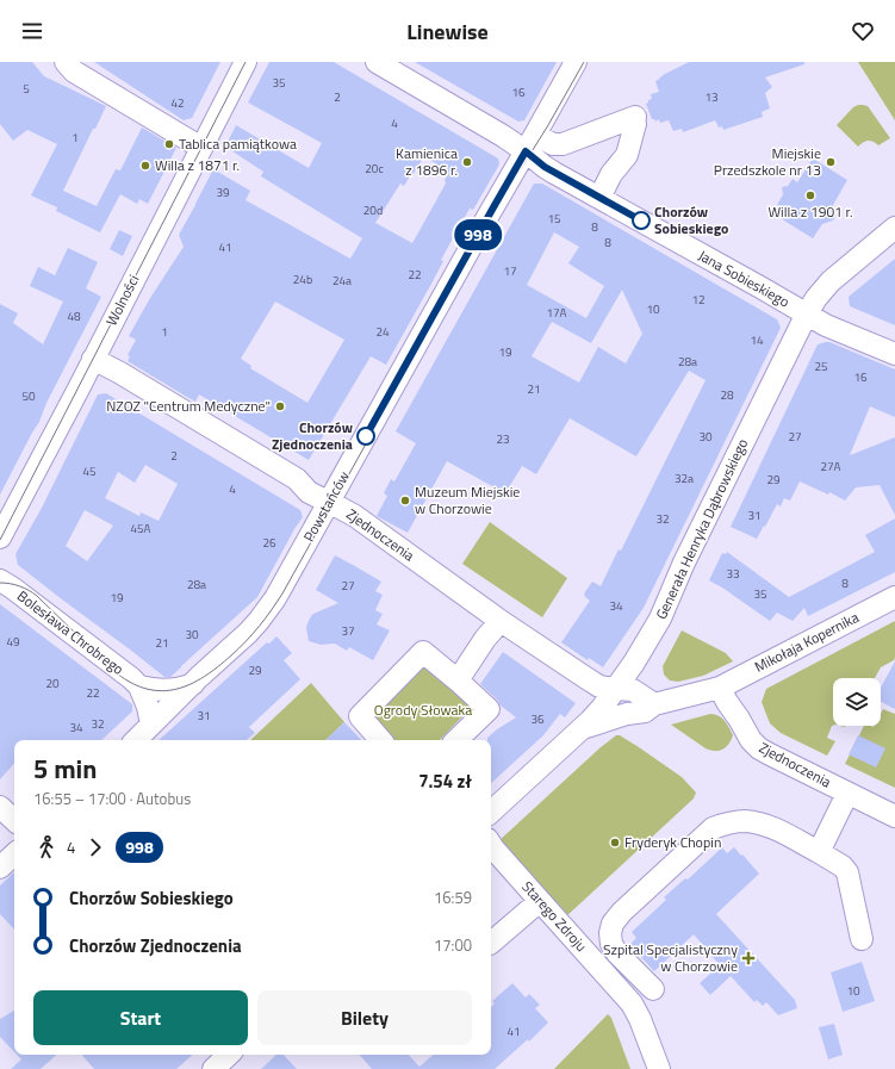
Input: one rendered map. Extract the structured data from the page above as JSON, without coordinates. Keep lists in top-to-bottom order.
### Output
{
  "streets": {
    "street": [
      "Jana Sobieskiego",
      "Wolności",
      "Powstańców",
      "Generała Henryka Dąbrowskiego",
      "Zjednoczenia",
      "Bolesława Chrobrego",
      "Mikołaja Kopernika",
      "Starego Zdroju"
    ]
  },
  "crossings": [
    ["Jana Sobieskiego", "Powstańców"],
    ["Jana Sobieskiego", "Generała Henryka Dąbrowskiego"],
    ["Wolności", "Zjednoczenia"],
    ["Powstańców", "Zjednoczenia"],
    ["Powstańców", "Bolesława Chrobrego"],
    ["Generała Henryka Dąbrowskiego", "Zjednoczenia"],
    ["Generała Henryka Dąbrowskiego", "Mikołaja Kopernika"],
    ["Zjednoczenia", "Mikołaja Kopernika"]
  ],
  "parks": ["Ogrody Słowaka"],
  "places": {
    "other": [
      "Tablica pamiątkowa",
      "Kamienica z 1896 r.",
      "Miejskie Przedszkole nr 13",
      "Willa z 1871 r.",
      "Willa z 1901 r.",
      "Chorzów Sobieskiego",
      "NZOZ \"Centrum Medyczne\"",
      "Chorzów Zjednoczenia",
      "Muzeum Miejskie w Chorzowie",
      "Fryderyk Chopin"
    ],
    "health": ["Szpital Specjalistyczny w Chorzowie"]
  },
  "lines": ["bus line 998"],
  "house_numbers": [
    "35",
    "5",
    "16",
    "2",
    "13",
    "42",
    "4",
    "1",
    "20c",
    "39",
    "20d",
    "15",
    "8",
    "8",
    "41",
    "17",
    "22",
    "24b",
    "24a",
    "12",
    "10",
    "17A",
    "48",
    "1",
    "24",
    "14",
    "19",
    "28a",
    "25",
    "16",
    "21",
    "28",
    "50",
    "30",
    "27",
    "23",
    "2",
    "27A",
    "45",
    "32a",
    "29",
    "4",
    "31",
    "32",
    "45A",
    "26",
    "33",
    "8",
    "28a",
    "27",
    "35",
    "19",
    "34",
    "37",
    "30",
    "49",
    "21",
    "29",
    "20",
    "22",
    "31",
    "36",
    "32",
    "34",
    "10",
    "41"
  ],
  "page": {
    "header": "Linewise",
    "on_map": "998",
    "heading": ["5 min", "16:55 – 17:00 · Autobus", "7.54 zł"],
    "legs": ["4", "998"],
    "list": [
      {
        "name": "Chorzów Sobieskiego",
        "value": "16:59"
      },
      {
        "name": "Chorzów Zjednoczenia",
        "value": "17:00"
      }
    ],
    "buttons": ["Start", "Bilety"]
  }
}
